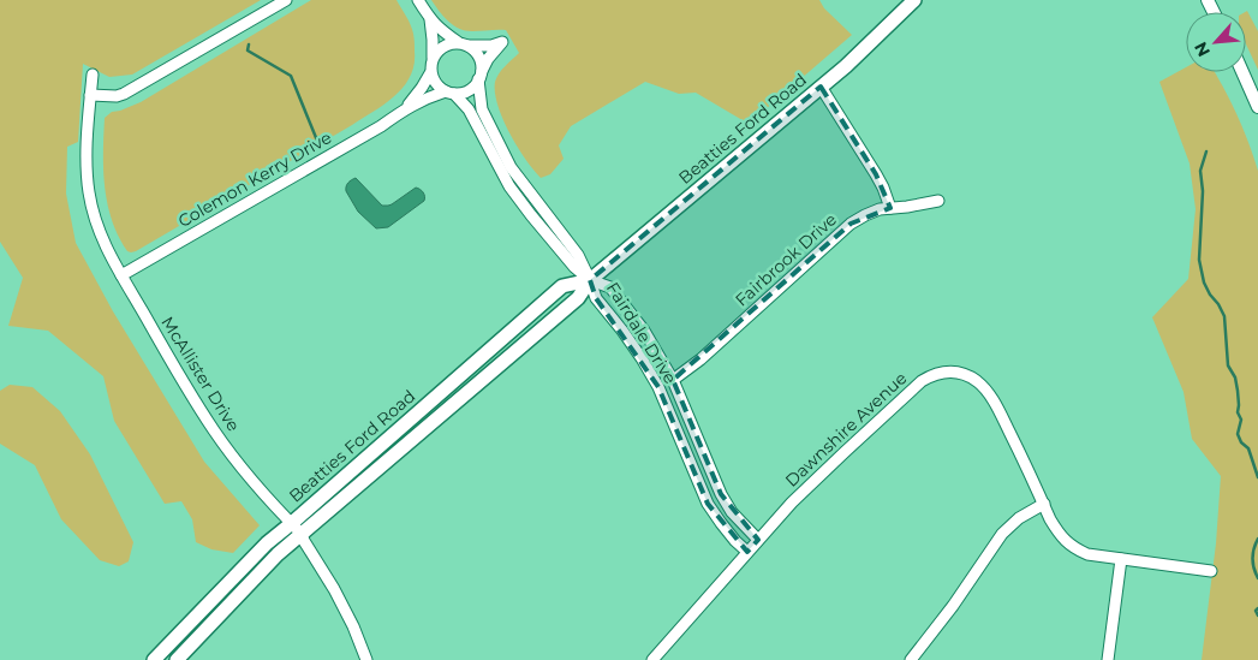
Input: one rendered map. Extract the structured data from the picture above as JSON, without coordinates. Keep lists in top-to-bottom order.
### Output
{
  "streets": {
    "main road": ["Beatties Ford Road"],
    "street": [
      "Colemon Kerry Drive",
      "Fairbrook Drive",
      "Fairdale Drive",
      "McAllister Drive",
      "Dawnshire Avenue"
    ]
  },
  "crossings": [
    ["Beatties Ford Road", "Fairdale Drive"],
    ["Beatties Ford Road", "McAllister Drive"],
    ["Colemon Kerry Drive", "McAllister Drive"],
    ["Fairbrook Drive", "Fairdale Drive"],
    ["Fairdale Drive", "Dawnshire Avenue"]
  ],
  "north": "bottom left"
}
